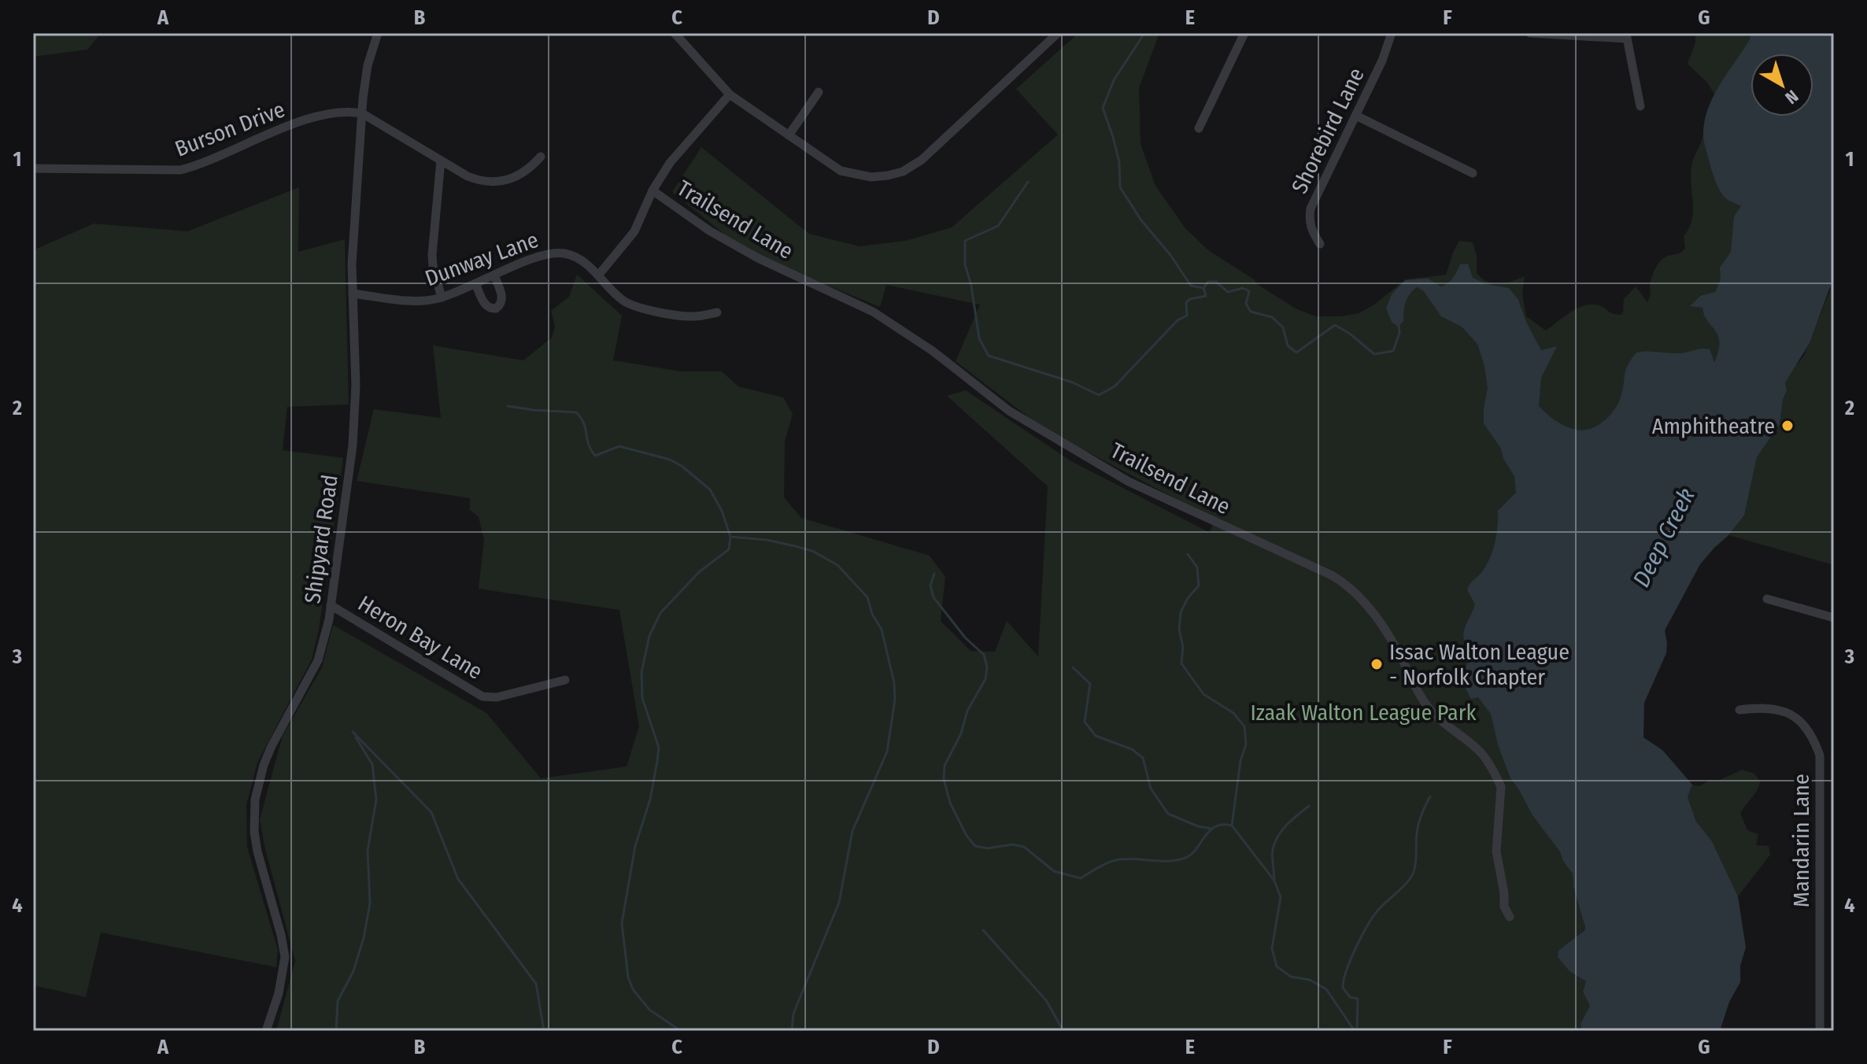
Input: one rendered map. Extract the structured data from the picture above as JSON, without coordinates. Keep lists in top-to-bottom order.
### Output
{
  "streets": {
    "street": [
      "Burson Drive",
      "Shorebird Lane",
      "Trailsend Lane",
      "Dunway Lane",
      "Shipyard Road",
      "Heron Bay Lane",
      "Mandarin Lane"
    ]
  },
  "crossings": [
    ["Burson Drive", "Shipyard Road"],
    ["Dunway Lane", "Shipyard Road"],
    ["Shipyard Road", "Heron Bay Lane"]
  ],
  "water": ["Deep Creek"],
  "parks": ["Izaak Walton League Park"],
  "places": ["Amphitheatre", "Issac Walton League - Norfolk Chapter"],
  "north": "bottom right",
  "grid": {
    "columns": [
      "A",
      "B",
      "C",
      "D",
      "E",
      "F",
      "G"
    ],
    "rows": [
      "1",
      "2",
      "3",
      "4"
    ]
  }
}
